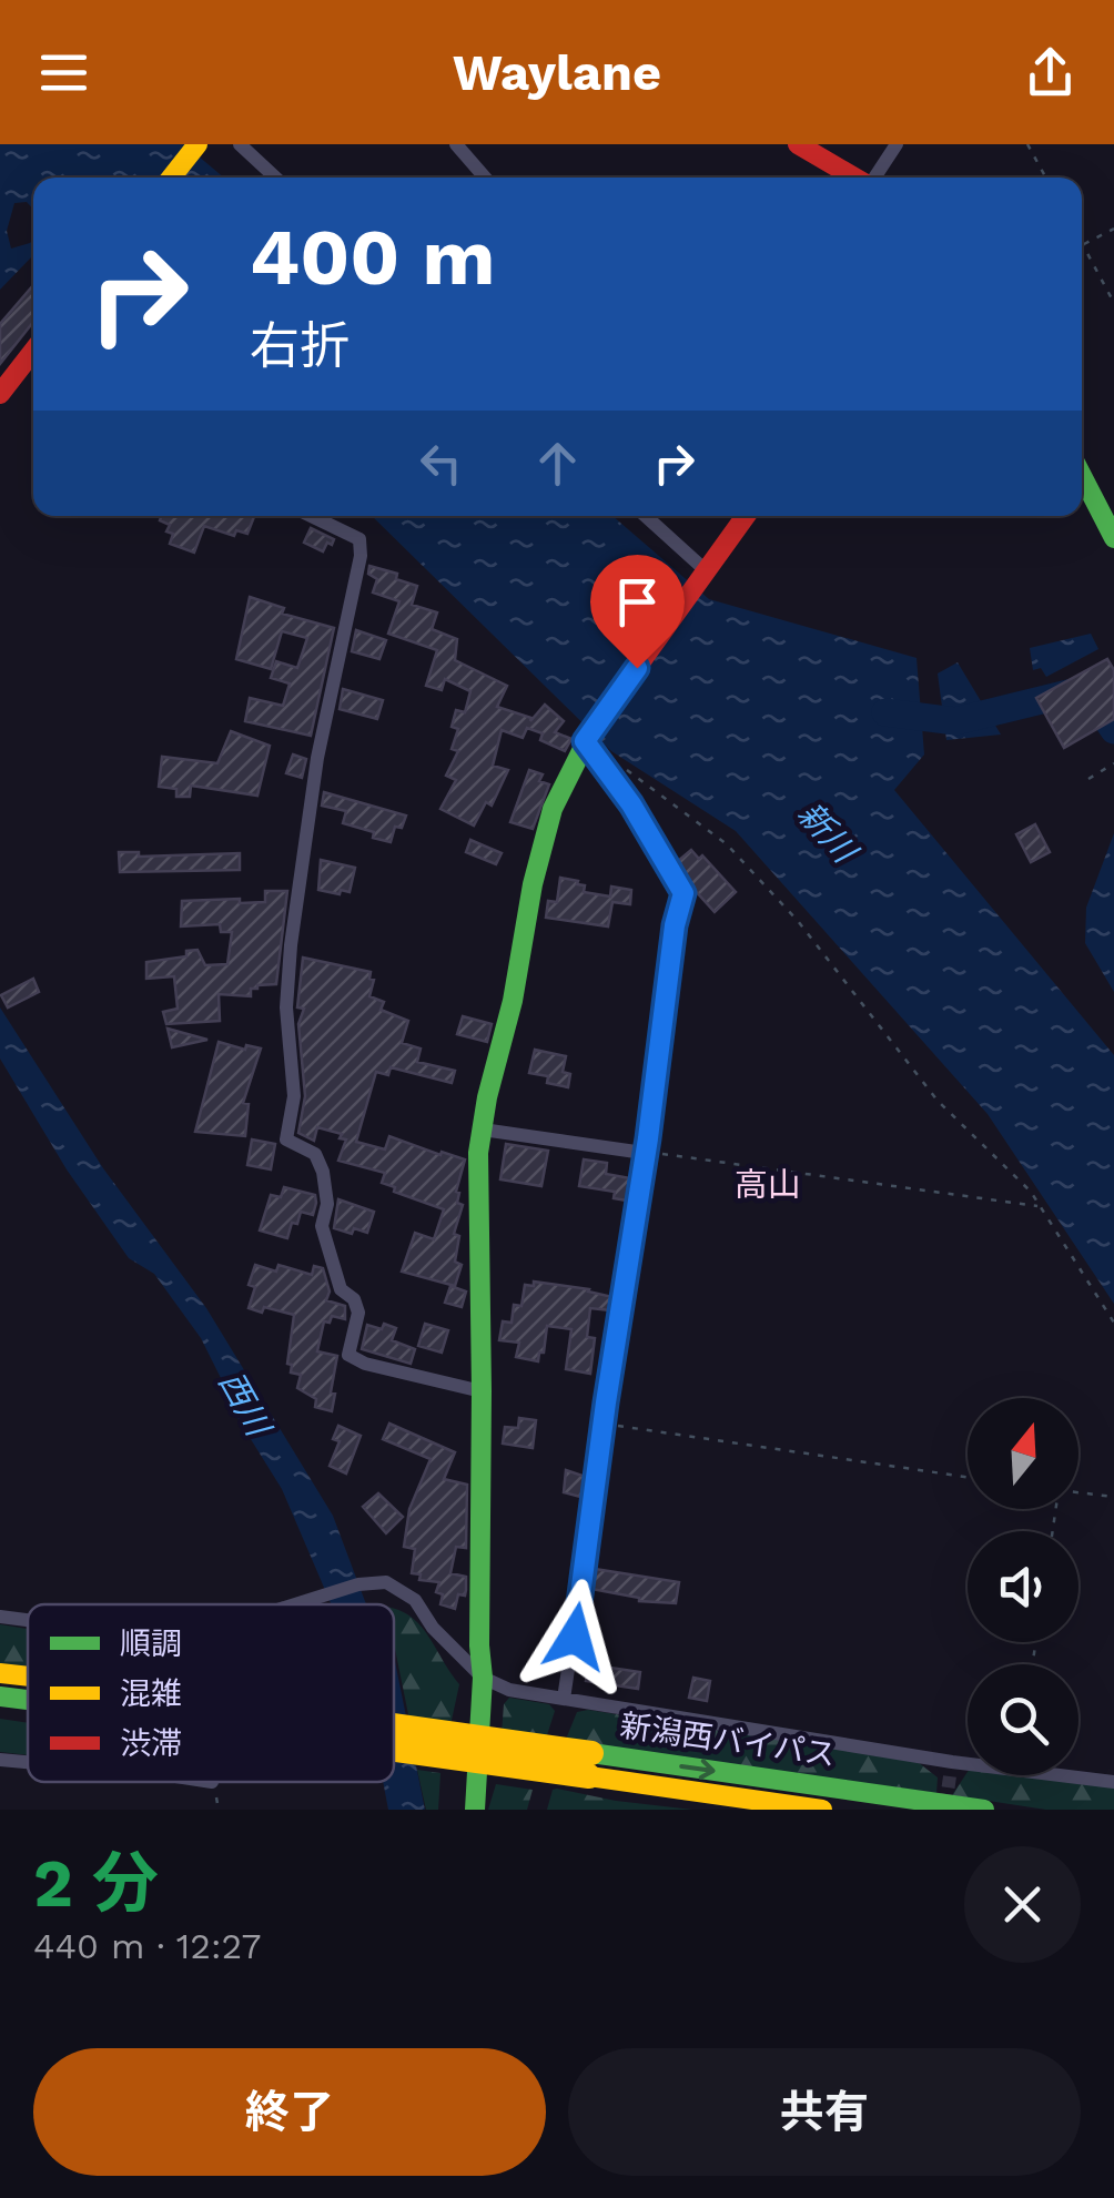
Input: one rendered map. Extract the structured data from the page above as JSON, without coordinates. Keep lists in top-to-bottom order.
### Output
{
  "streets": {
    "main road": ["新潟西バイパス"]
  },
  "districts": ["高山"],
  "water": ["新川", "西川"],
  "legend": ["順調", "混雑", "渋滞"],
  "north": "top",
  "page": {
    "header": "Waylane",
    "turn": ["400 m", "右折"],
    "heading": ["2 分", "440 m · 12:27"],
    "buttons": ["終了", "共有"]
  }
}
